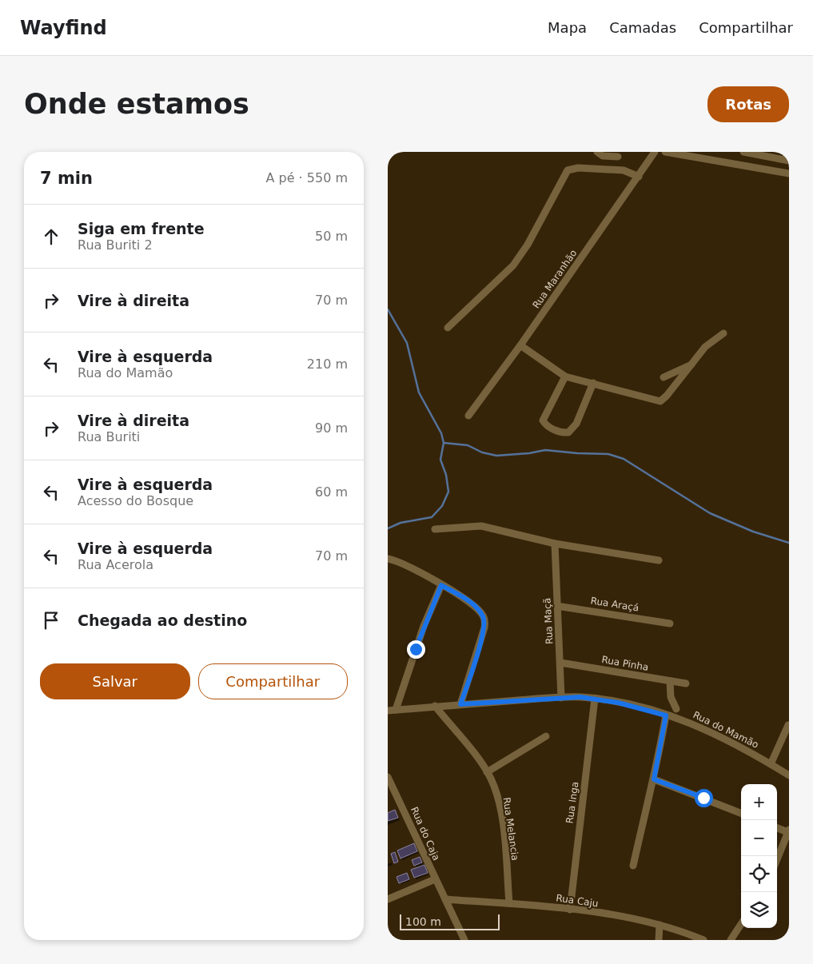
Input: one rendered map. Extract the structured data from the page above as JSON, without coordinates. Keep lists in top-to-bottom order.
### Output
{
  "streets": {
    "street": [
      "Rua Maranhão",
      "Rua Araçá",
      "Rua Maçã",
      "Rua Pinha",
      "Rua do Mamão",
      "Rua Inga",
      "Rua Melancia",
      "Rua do Caja",
      "Rua Caju"
    ]
  },
  "crossings": [
    ["Rua Araçá", "Rua Maçã"],
    ["Rua Maçã", "Rua Pinha"],
    ["Rua Maçã", "Rua do Mamão"],
    ["Rua do Mamão", "Rua Inga"],
    ["Rua do Mamão", "Rua Melancia"],
    ["Rua Inga", "Rua Caju"],
    ["Rua Melancia", "Rua Caju"],
    ["Rua do Caja", "Rua Caju"]
  ],
  "scale_bar": "100 m",
  "page": {
    "header": "Wayfind",
    "nav": ["Mapa", "Camadas", "Compartilhar"],
    "buttons": [
      "Rotas",
      ["Salvar", "Compartilhar"]
    ],
    "title": "Onde estamos",
    "heading": ["7 min", "A pé · 550 m"],
    "list": [
      ["Siga em frente", "Rua Buriti 2", "50 m"],
      ["Vire à direita", "70 m"],
      ["Vire à esquerda", "Rua do Mamão", "210 m"],
      ["Vire à direita", "Rua Buriti", "90 m"],
      ["Vire à esquerda", "Acesso do Bosque", "60 m"],
      ["Vire à esquerda", "Rua Acerola", "70 m"],
      "Chegada ao destino"
    ],
    "map_buttons": ["+", "−"],
    "scale": "100 m"
  }
}
